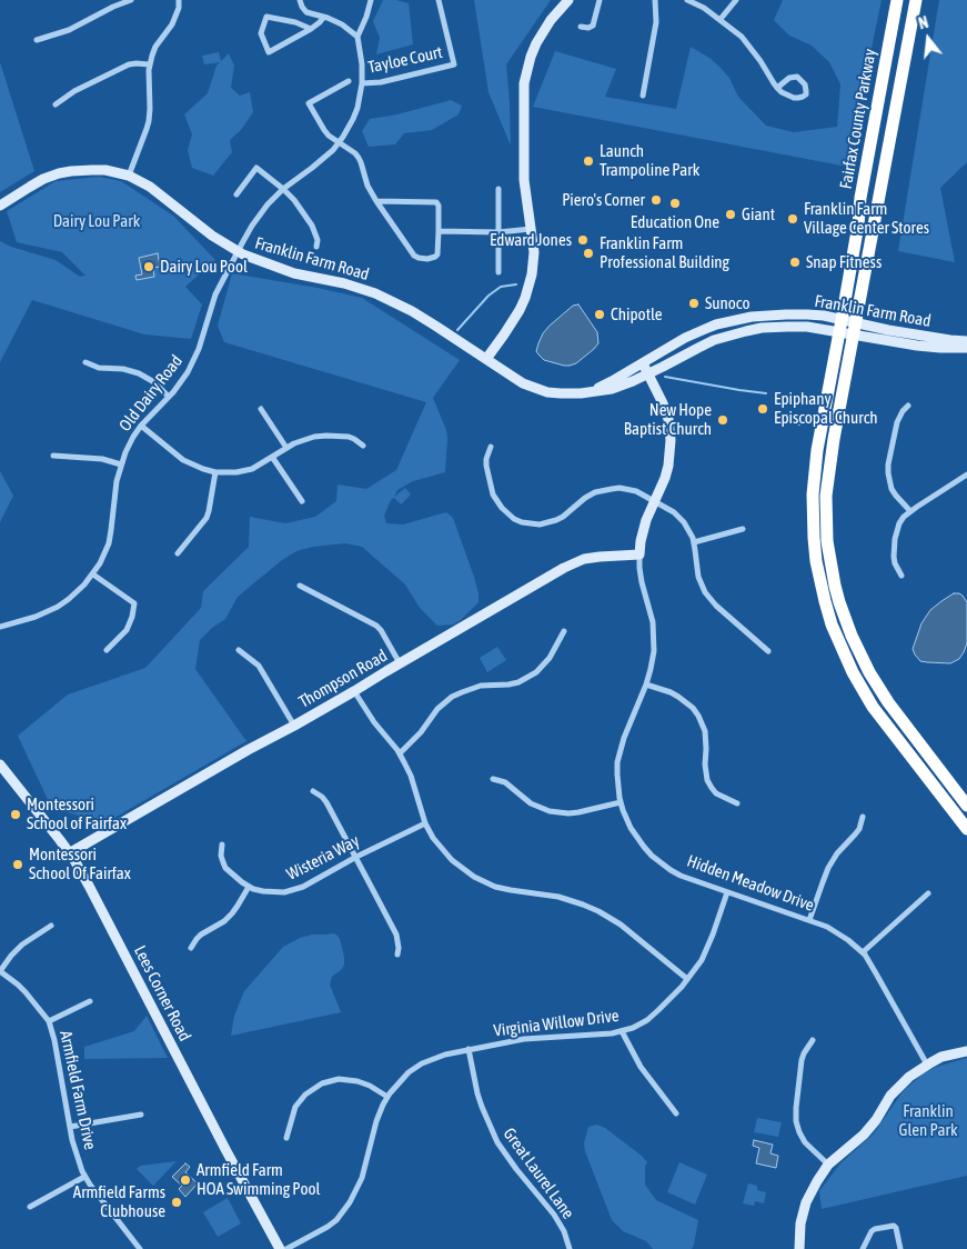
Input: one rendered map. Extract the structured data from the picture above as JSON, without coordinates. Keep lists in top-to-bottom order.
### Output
{
  "streets": {
    "highway": ["Fairfax County Parkway"],
    "street": [
      "Tayloe Court",
      "Franklin Farm Road",
      "Old Dairy Road",
      "Thompson Road",
      "Wisteria Way",
      "Hidden Meadow Drive",
      "Lees Corner Road",
      "Virginia Willow Drive",
      "Armfield Farm Drive",
      "Great Laurel Lane"
    ]
  },
  "crossings": [
    ["Tayloe Court", "Old Dairy Road"],
    ["Fairfax County Parkway", "Franklin Farm Road"],
    ["Franklin Farm Road", "Old Dairy Road"],
    ["Franklin Farm Road", "Hidden Meadow Drive"],
    ["Thompson Road", "Hidden Meadow Drive"],
    ["Thompson Road", "Lees Corner Road"],
    ["Hidden Meadow Drive", "Virginia Willow Drive"],
    ["Virginia Willow Drive", "Great Laurel Lane"]
  ],
  "parks": ["Dairy Lou Park", "Franklin Glen Park"],
  "places": [
    "Launch Trampoline Park",
    "Piero's Corner",
    "Education One",
    "Giant",
    "Franklin Farm Village Center Stores",
    "Edward Jones",
    "Franklin Farm Professional Building",
    "Snap Fitness",
    "Dairy Lou Pool",
    "Sunoco",
    "Chipotle",
    "Epiphany Episcopal Church",
    "New Hope Baptist Church",
    "Montessori School of Fairfax",
    "Montessori School Of Fairfax",
    "Armfield Farm HOA Swimming Pool",
    "Armfield Farms Clubhouse"
  ],
  "north": "top"
}
